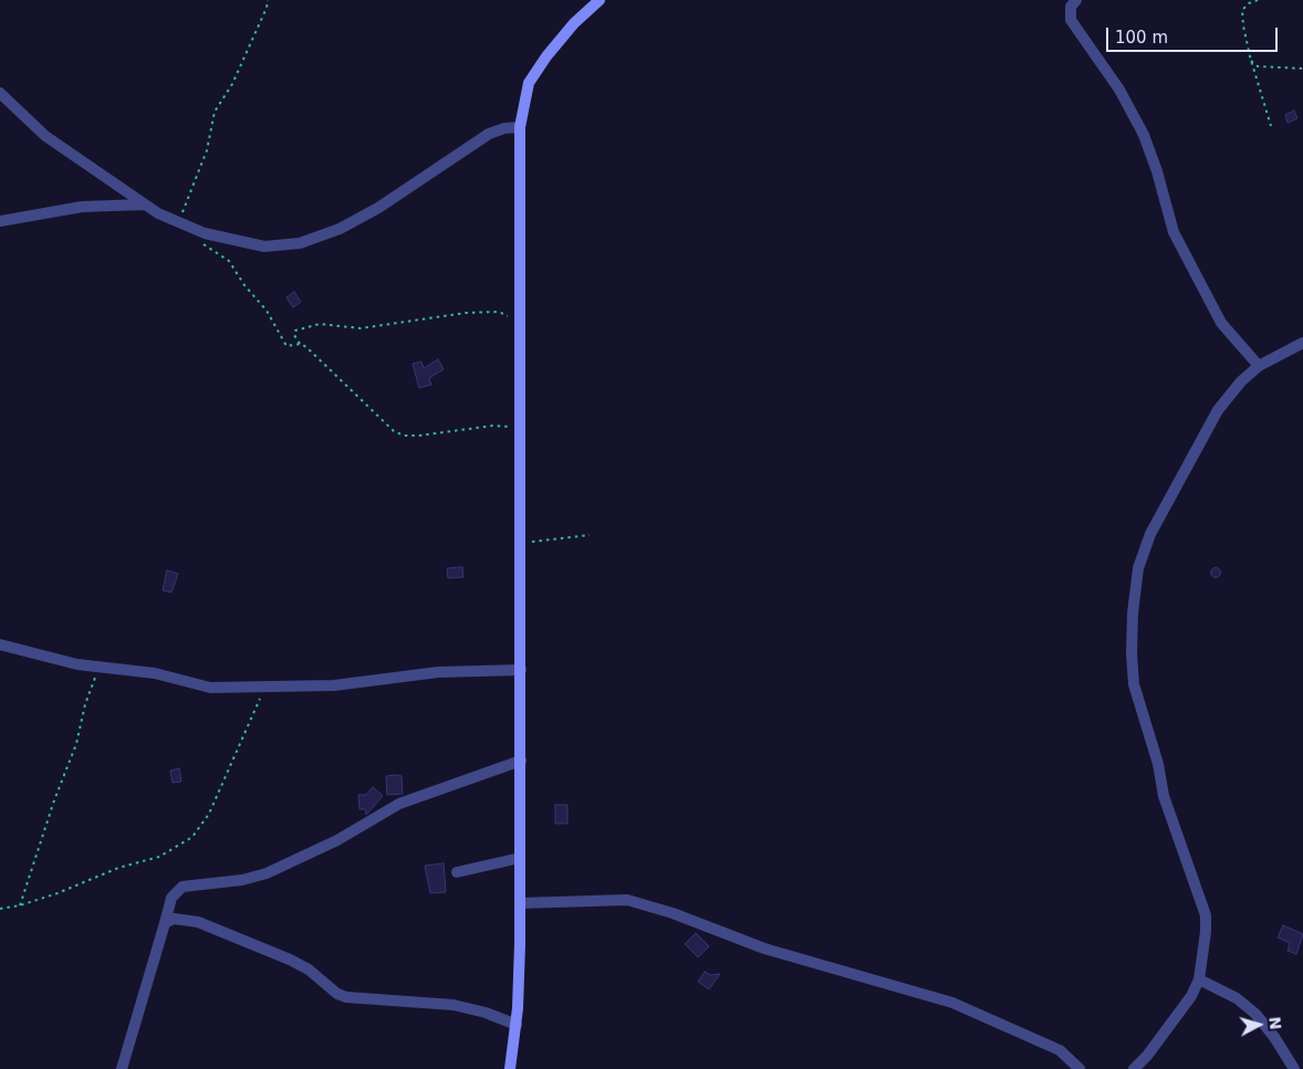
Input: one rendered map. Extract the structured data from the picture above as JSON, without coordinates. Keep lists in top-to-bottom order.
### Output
{
  "scale_bar": "100 m",
  "north": "right"
}
